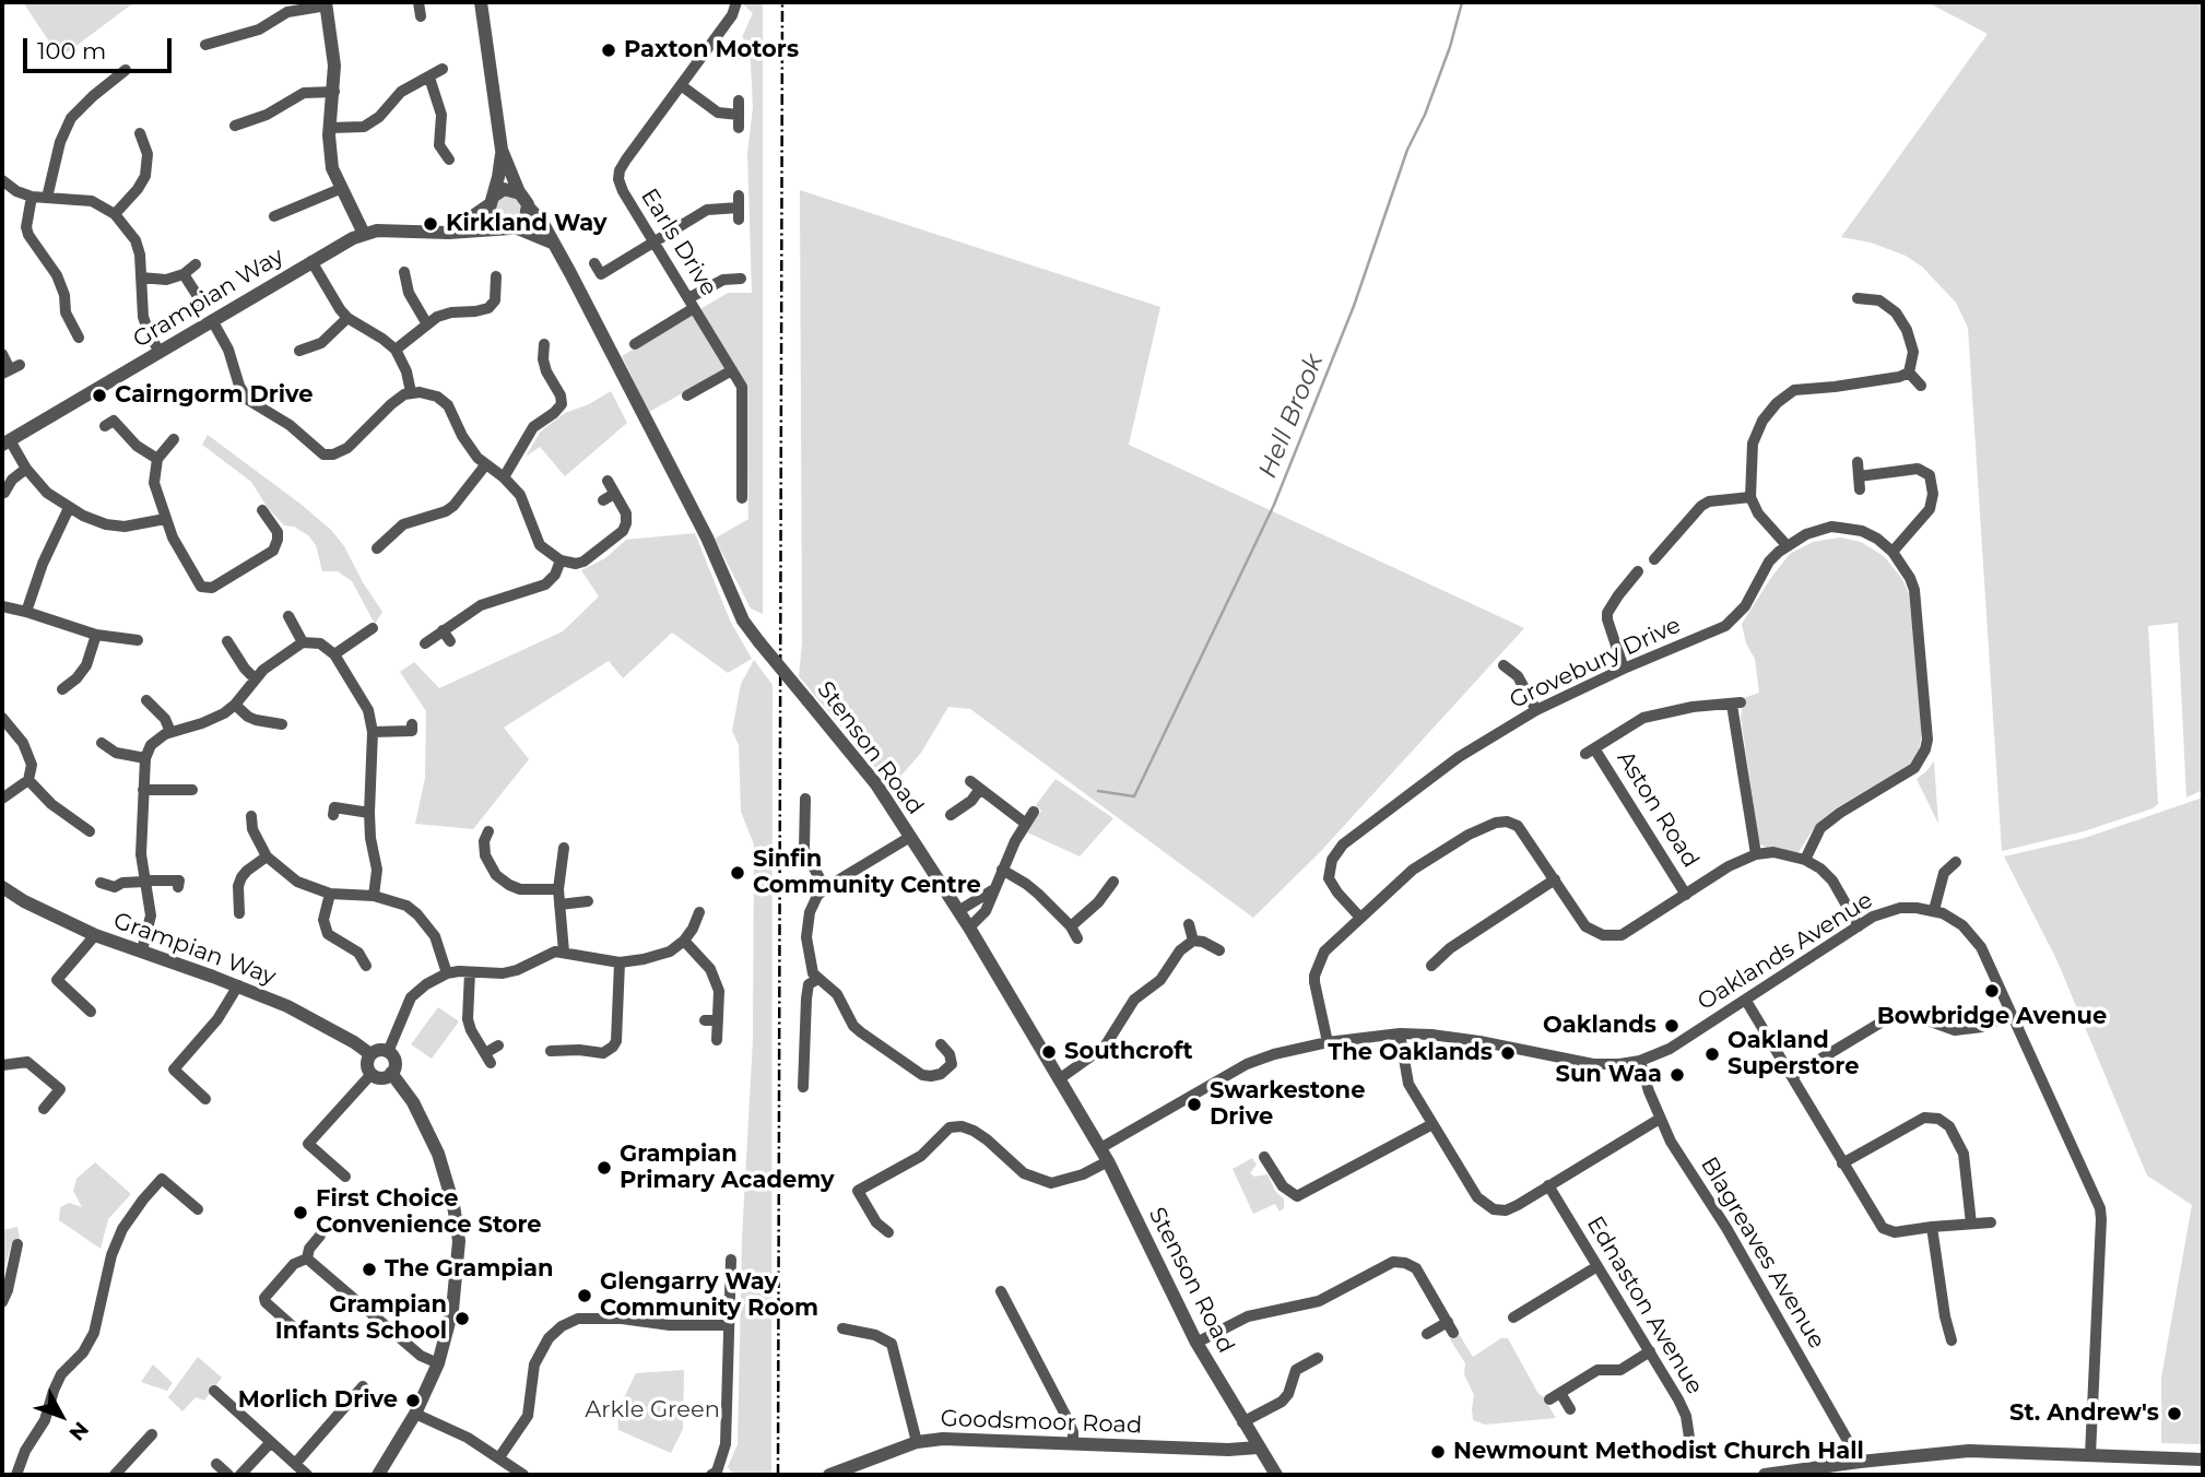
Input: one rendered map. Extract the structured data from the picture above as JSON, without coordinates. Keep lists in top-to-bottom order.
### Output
{
  "streets": {
    "street": [
      "Earls Drive",
      "Grampian Way",
      "Grovebury Drive",
      "Stenson Road",
      "Aston Road",
      "Oaklands Avenue",
      "Blagreaves Avenue",
      "Ednaston Avenue",
      "Goodsmoor Road"
    ]
  },
  "crossings": [
    ["Grampian Way", "Stenson Road"],
    ["Stenson Road", "Oaklands Avenue"],
    ["Stenson Road", "Goodsmoor Road"],
    ["Oaklands Avenue", "Blagreaves Avenue"]
  ],
  "water": ["Hell Brook"],
  "parks": ["Arkle Green"],
  "places": [
    "Paxton Motors",
    "Kirkland Way",
    "Cairngorm Drive",
    "Sinfin Community Centre",
    "Bowbridge Avenue",
    "Oaklands",
    "Southcroft",
    "The Oaklands",
    "Oakland Superstore",
    "Sun Waa",
    "Swarkestone Drive",
    "Grampian Primary Academy",
    "First Choice Convenience Store",
    "The Grampian",
    "Glengarry Way Community Room",
    "Grampian Infants School",
    "Morlich Drive",
    "St. Andrew's",
    "Newmount Methodist Church Hall"
  ],
  "scale_bar": "100 m",
  "north": "bottom right"
}
